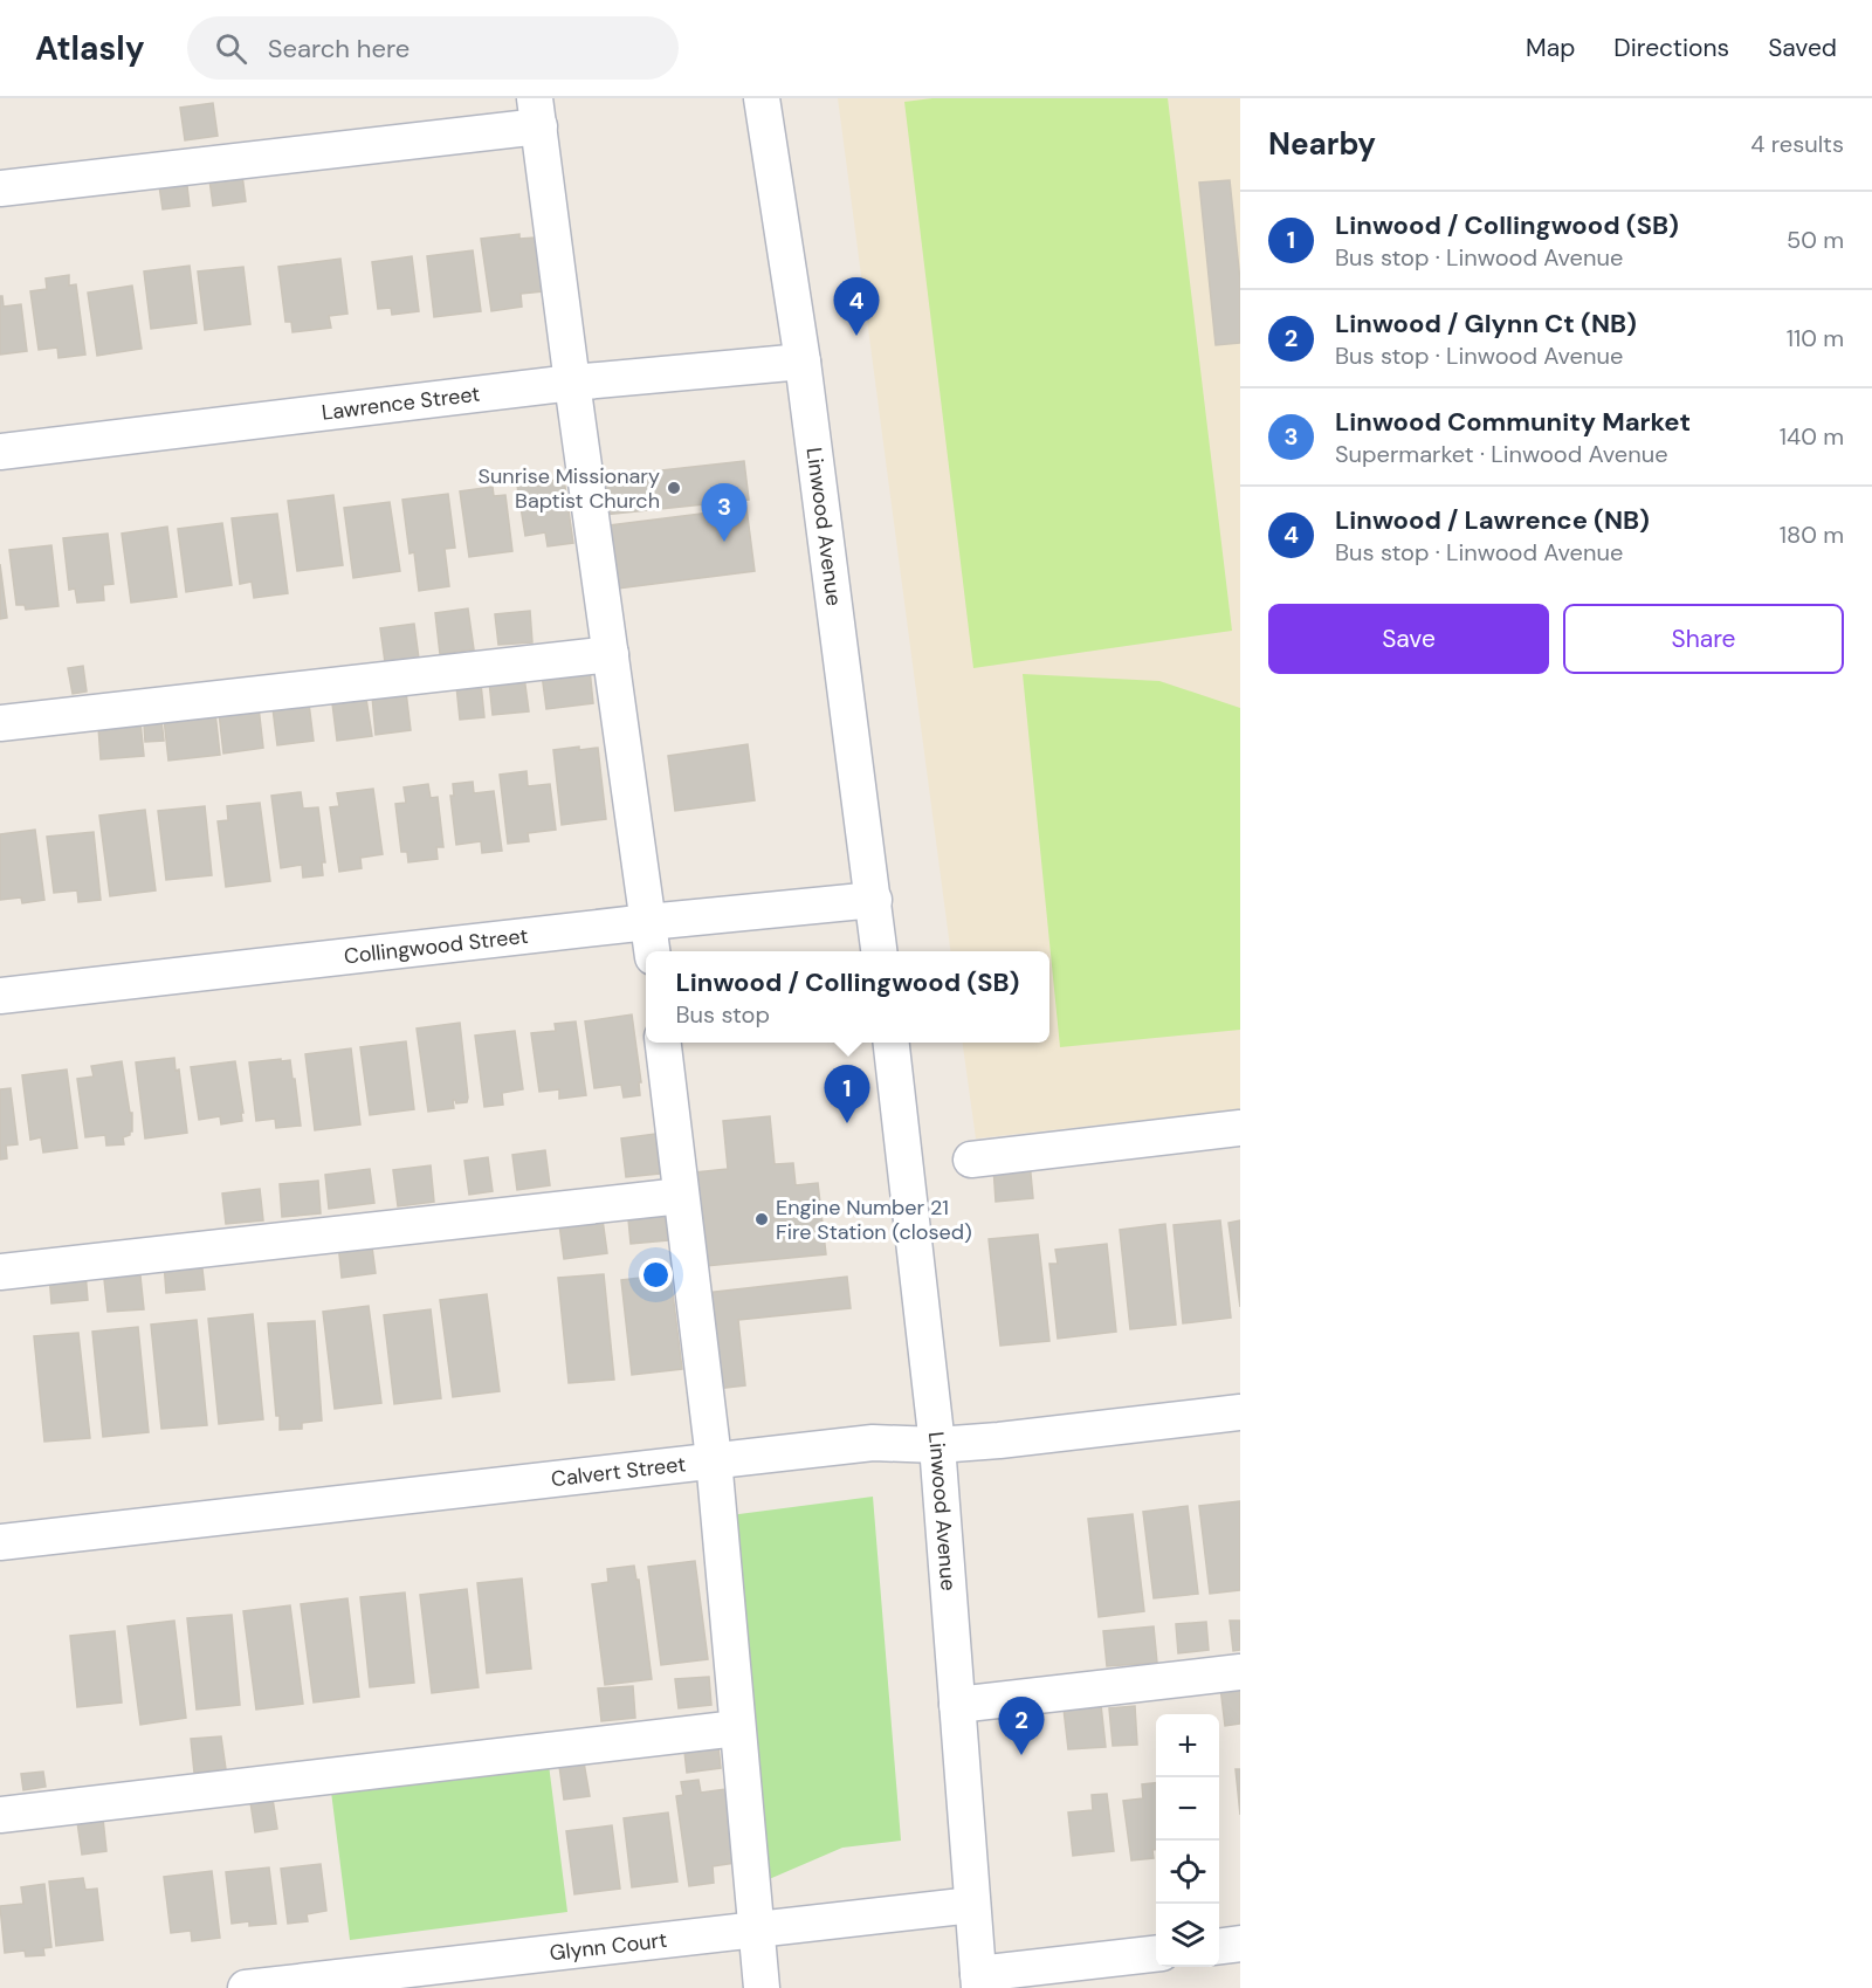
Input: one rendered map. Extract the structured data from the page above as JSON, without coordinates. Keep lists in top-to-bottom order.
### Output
{
  "streets": {
    "street": [
      "Lawrence Street",
      "Linwood Avenue",
      "Collingwood Street",
      "Calvert Street",
      "Glynn Court"
    ]
  },
  "crossings": [
    ["Lawrence Street", "Linwood Avenue"],
    ["Linwood Avenue", "Collingwood Street"],
    ["Linwood Avenue", "Calvert Street"],
    ["Linwood Avenue", "Glynn Court"]
  ],
  "places": ["Sunrise Missionary Baptist Church", "Engine Number 21 Fire Station (closed)"],
  "page": {
    "header": "Atlasly",
    "search": "Search here",
    "nav": ["Map", "Directions", "Saved"],
    "heading": ["Nearby", "4 results"],
    "list": [
      {
        "mark": "1",
        "name": "Linwood / Collingwood (SB)",
        "note": "Bus stop · Linwood Avenue",
        "value": "50 m"
      },
      {
        "mark": "2",
        "name": "Linwood / Glynn Ct (NB)",
        "note": "Bus stop · Linwood Avenue",
        "value": "110 m"
      },
      {
        "mark": "3",
        "name": "Linwood Community Market",
        "note": "Supermarket · Linwood Avenue",
        "value": "140 m"
      },
      {
        "mark": "4",
        "name": "Linwood / Lawrence (NB)",
        "note": "Bus stop · Linwood Avenue",
        "value": "180 m"
      }
    ],
    "pins": [
      "4",
      "3",
      "1",
      "2"
    ],
    "buttons": ["Save", "Share"],
    "popup": ["Linwood / Collingwood (SB)", "Bus stop"],
    "map_buttons": ["+", "−"]
  }
}
